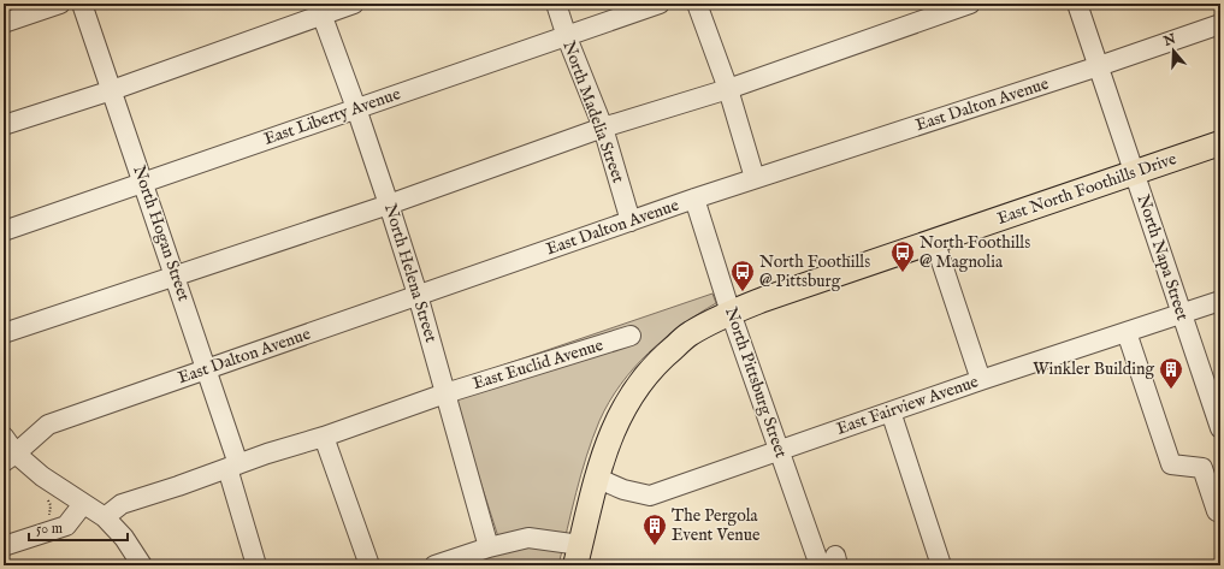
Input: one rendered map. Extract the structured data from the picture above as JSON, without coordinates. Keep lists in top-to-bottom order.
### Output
{
  "streets": {
    "main road": ["East North Foothills Drive"],
    "street": [
      "East Dalton Avenue",
      "North Madelia Street",
      "East Liberty Avenue",
      "North Hogan Street",
      "North Napa Street",
      "North Helena Street",
      "East Euclid Avenue",
      "North Pittsburg Street",
      "East Fairview Avenue"
    ]
  },
  "crossings": [
    ["East Dalton Avenue", "North Madelia Street"],
    ["East Dalton Avenue", "North Hogan Street"],
    ["East Dalton Avenue", "North Napa Street"],
    ["East Dalton Avenue", "North Helena Street"],
    ["East Dalton Avenue", "North Pittsburg Street"],
    ["North Madelia Street", "East Liberty Avenue"],
    ["East Liberty Avenue", "North Hogan Street"],
    ["East Liberty Avenue", "North Helena Street"],
    ["East North Foothills Drive", "North Napa Street"],
    ["East North Foothills Drive", "North Pittsburg Street"],
    ["East North Foothills Drive", "East Fairview Avenue"],
    ["North Hogan Street", "East Euclid Avenue"],
    ["North Napa Street", "East Fairview Avenue"],
    ["North Helena Street", "East Euclid Avenue"],
    ["North Pittsburg Street", "East Fairview Avenue"]
  ],
  "places": {
    "bus stop": ["North Foothills @ Magnolia", "North Foothills @ Pittsburg"],
    "building": ["Winkler Building", "The Pergola Event Venue"]
  },
  "scale_bar": "50 m",
  "north": "top"
}
